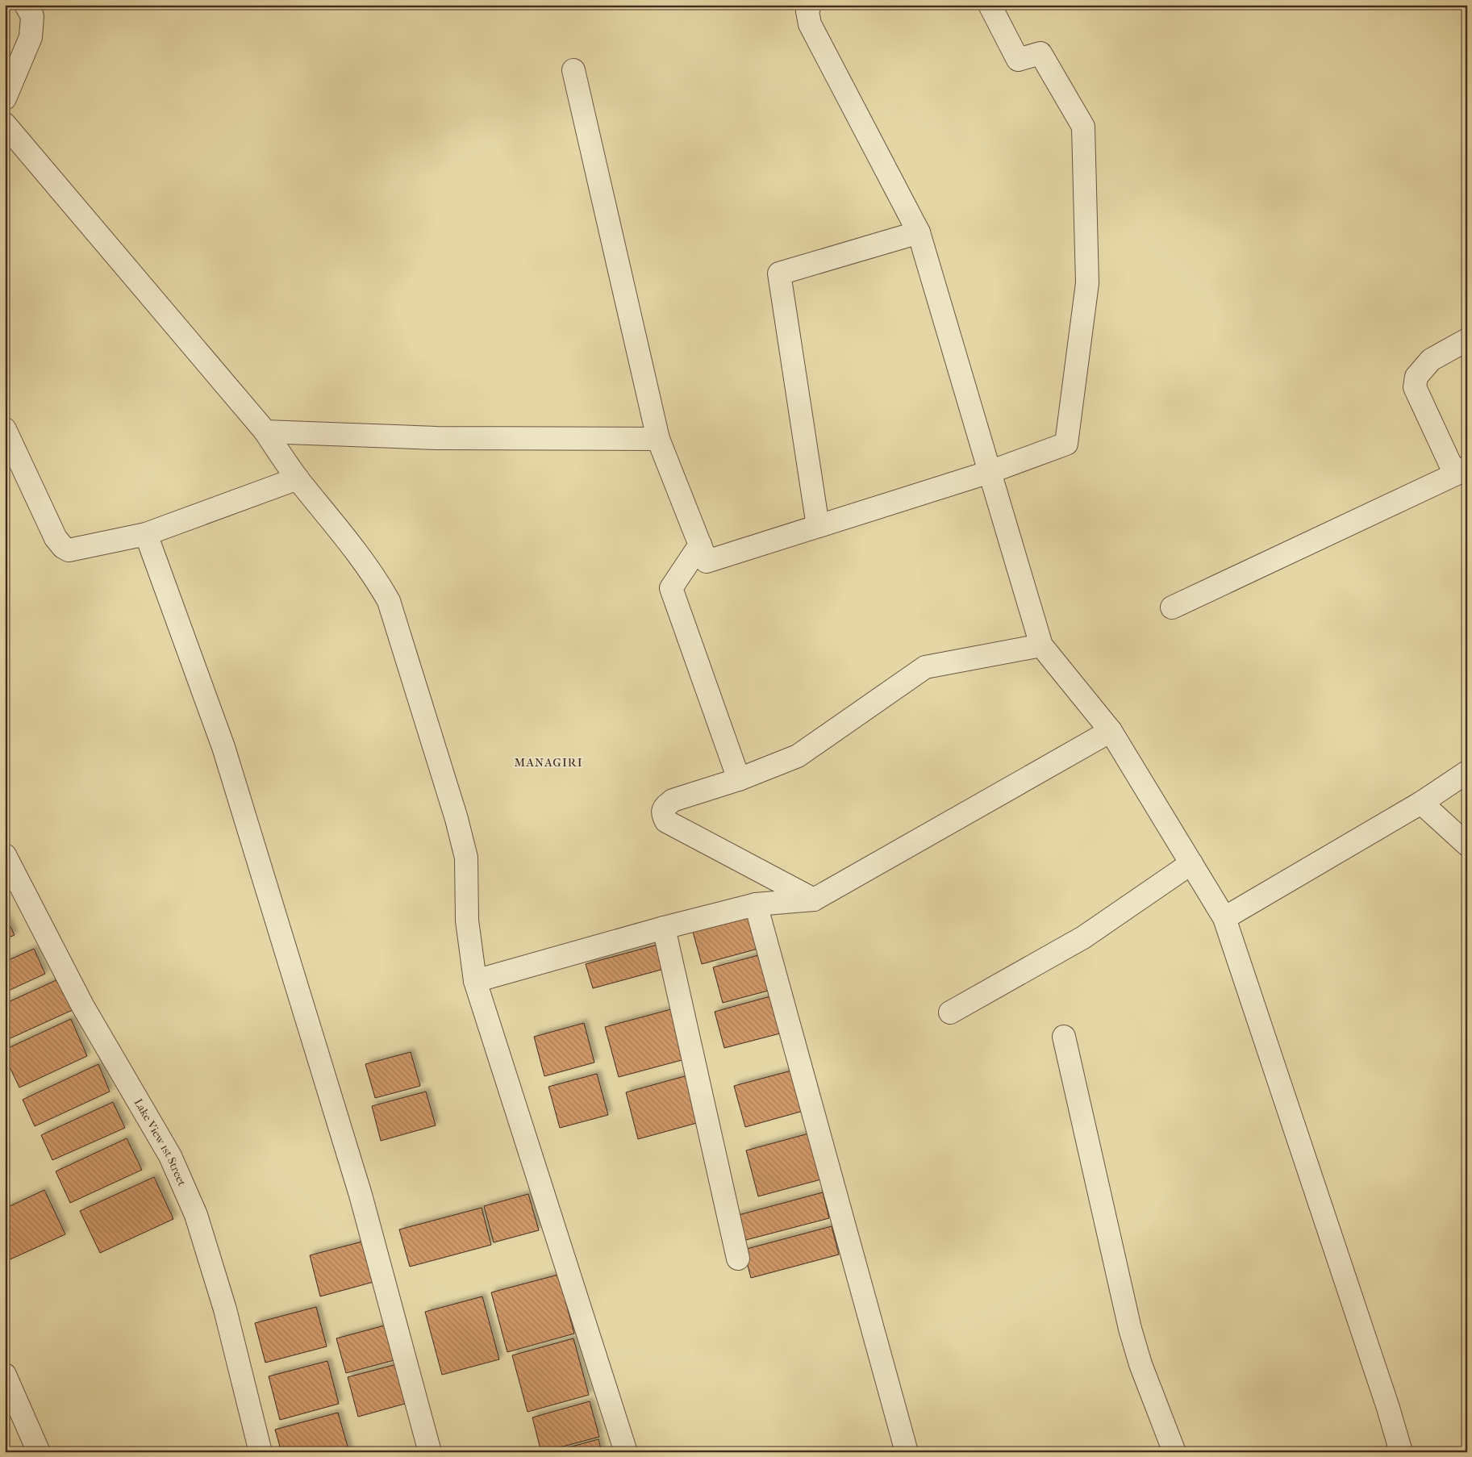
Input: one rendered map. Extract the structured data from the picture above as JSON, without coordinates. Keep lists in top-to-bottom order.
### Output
{
  "streets": {
    "street": ["Lake View 1st Street"]
  },
  "districts": ["MANAGIRI"]
}
